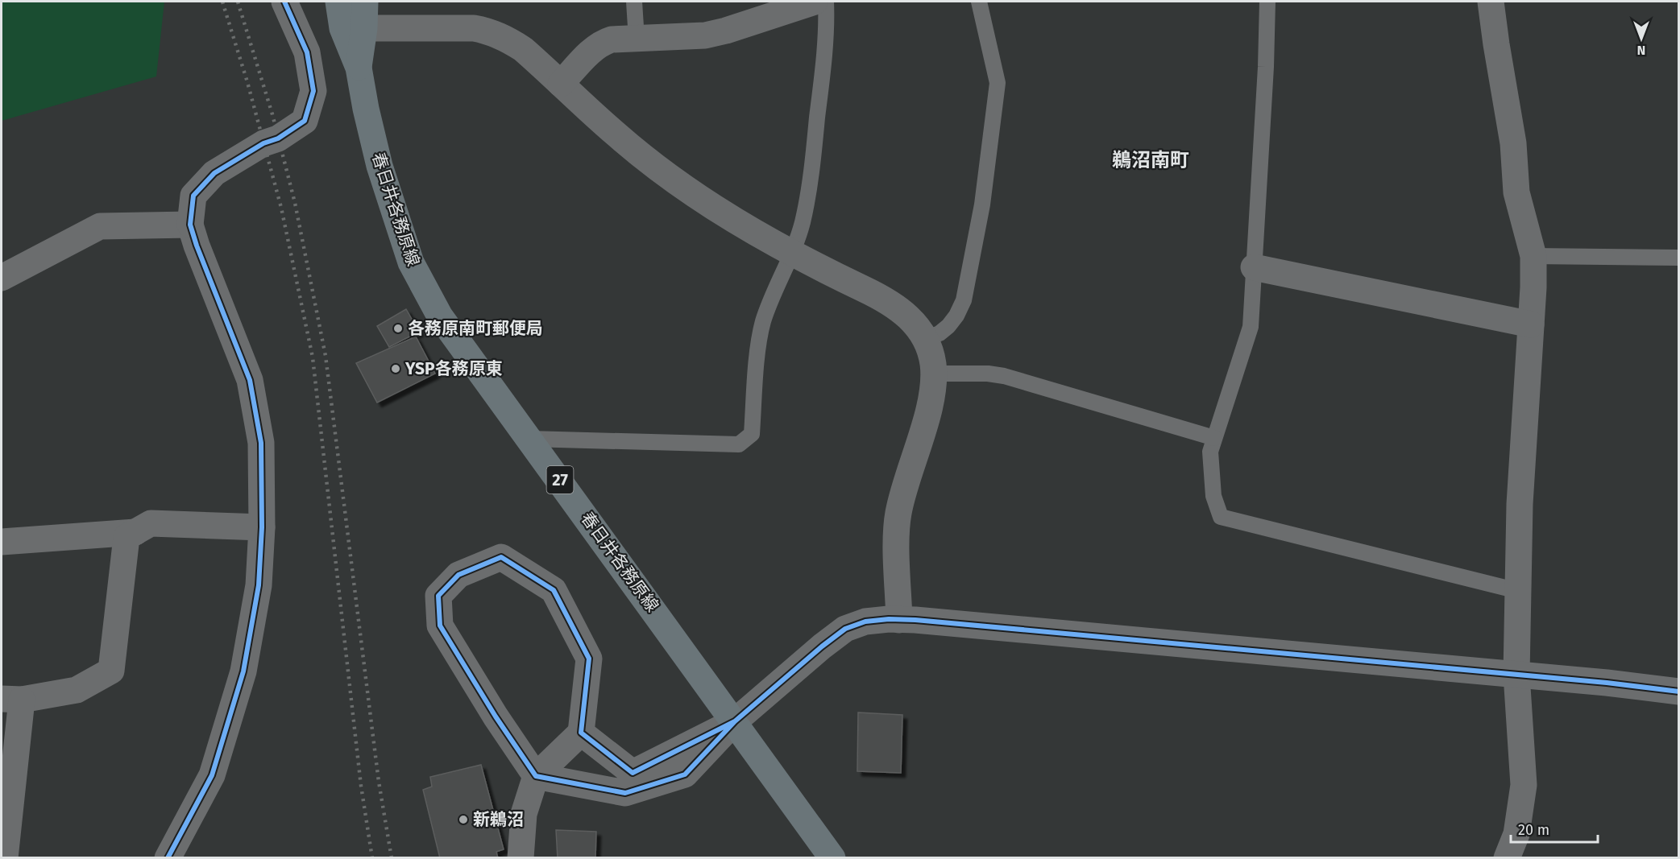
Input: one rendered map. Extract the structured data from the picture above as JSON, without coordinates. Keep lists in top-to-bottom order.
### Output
{
  "streets": {
    "main road": ["春日井各務原線", "27"]
  },
  "districts": ["鵜沼南町"],
  "places": ["各務原南町郵便局", "YSP各務原東", "新鵜沼"],
  "scale_bar": "20 m",
  "north": "bottom"
}
